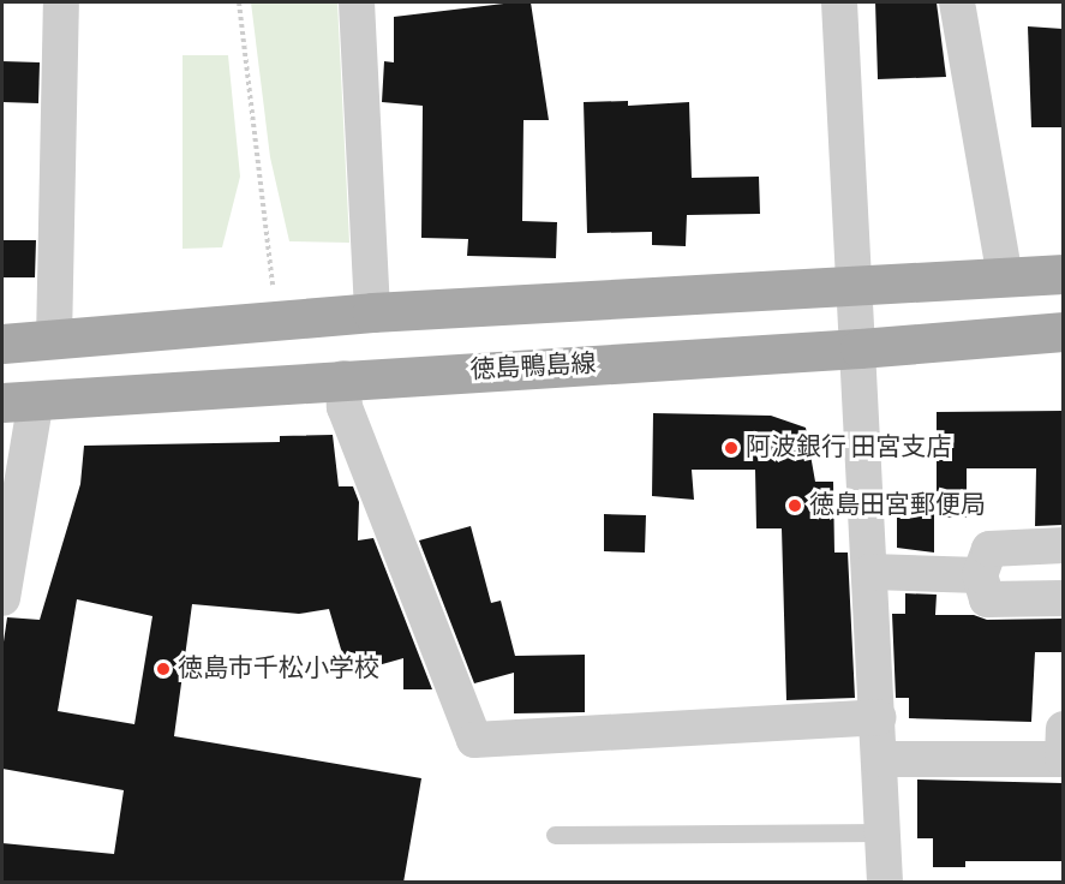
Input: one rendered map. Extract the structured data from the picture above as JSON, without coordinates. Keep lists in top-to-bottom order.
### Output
{
  "streets": {
    "main road": ["徳島鴨島線"]
  },
  "places": ["阿波銀行 田宮支店", "徳島田宮郵便局", "徳島市千松小学校"]
}
